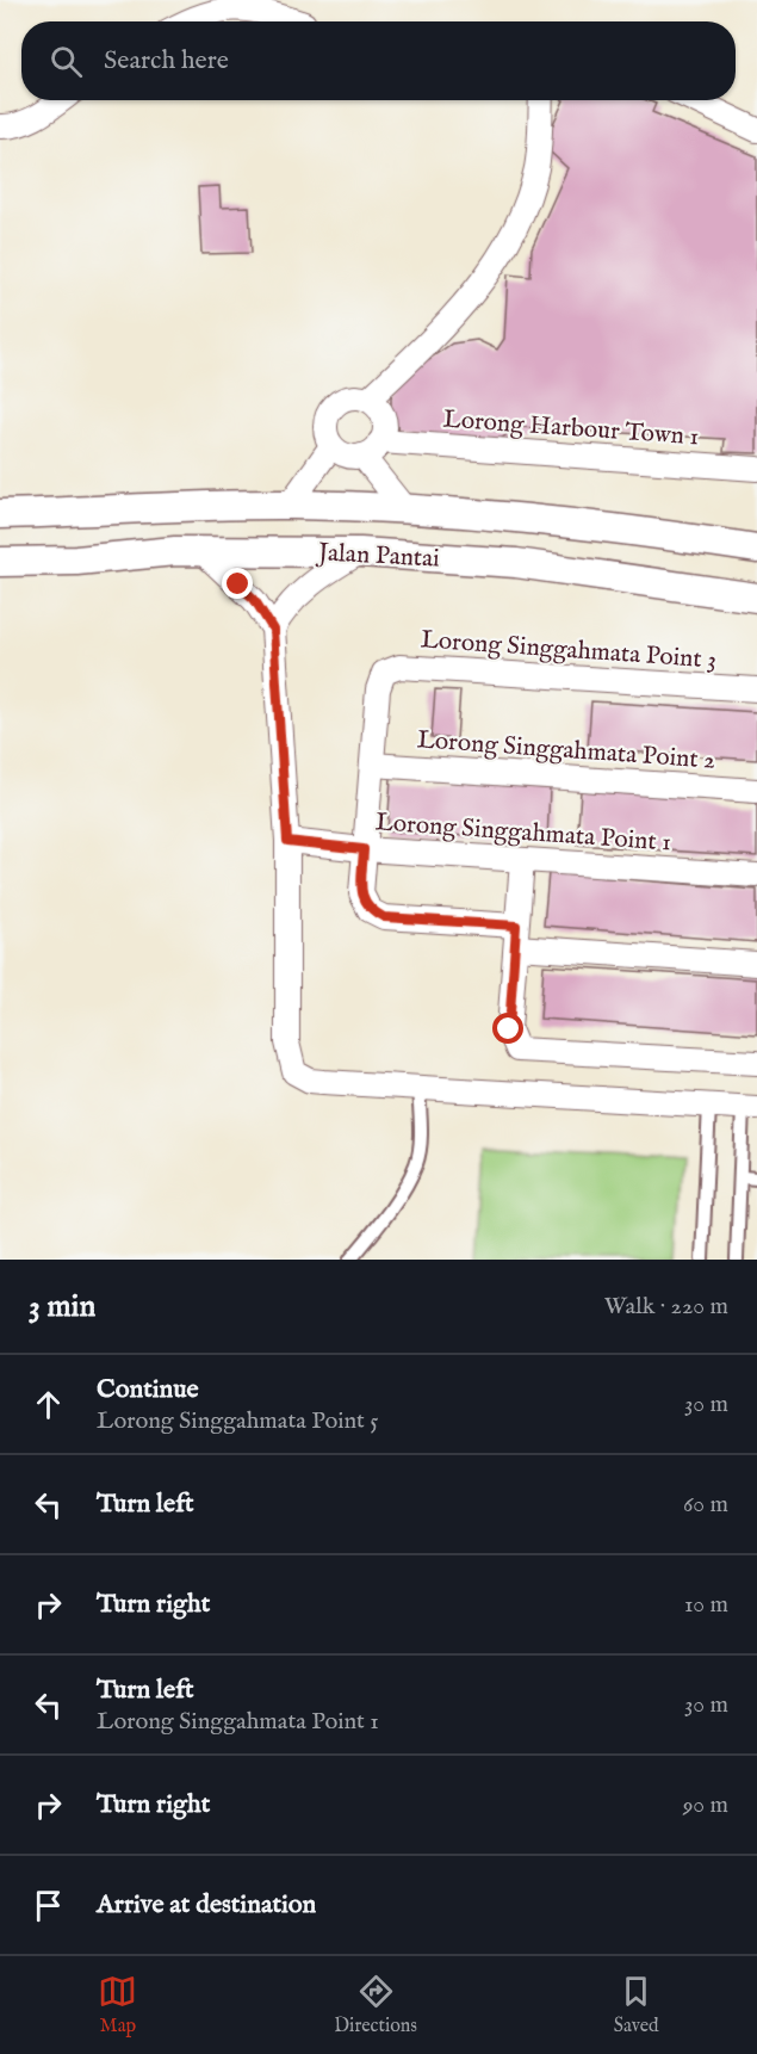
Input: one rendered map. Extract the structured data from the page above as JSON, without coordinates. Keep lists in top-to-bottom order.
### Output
{
  "streets": {
    "street": [
      "Lorong Harbour Town 1",
      "Jalan Pantai",
      "Lorong Singgahmata Point 3",
      "Lorong Singgahmata Point 2",
      "Lorong Singgahmata Point 1"
    ]
  },
  "crossings": [
    ["Lorong Singgahmata Point 3", "Lorong Singgahmata Point 2"],
    ["Lorong Singgahmata Point 3", "Lorong Singgahmata Point 1"]
  ],
  "page": {
    "search": "Search here",
    "heading": ["3 min", "Walk · 220 m"],
    "list": [
      ["Continue", "Lorong Singgahmata Point 5", "30 m"],
      ["Turn left", "60 m"],
      ["Turn right", "10 m"],
      ["Turn left", "Lorong Singgahmata Point 1", "30 m"],
      ["Turn right", "90 m"],
      "Arrive at destination"
    ],
    "nav": ["Map", "Directions", "Saved"]
  }
}
